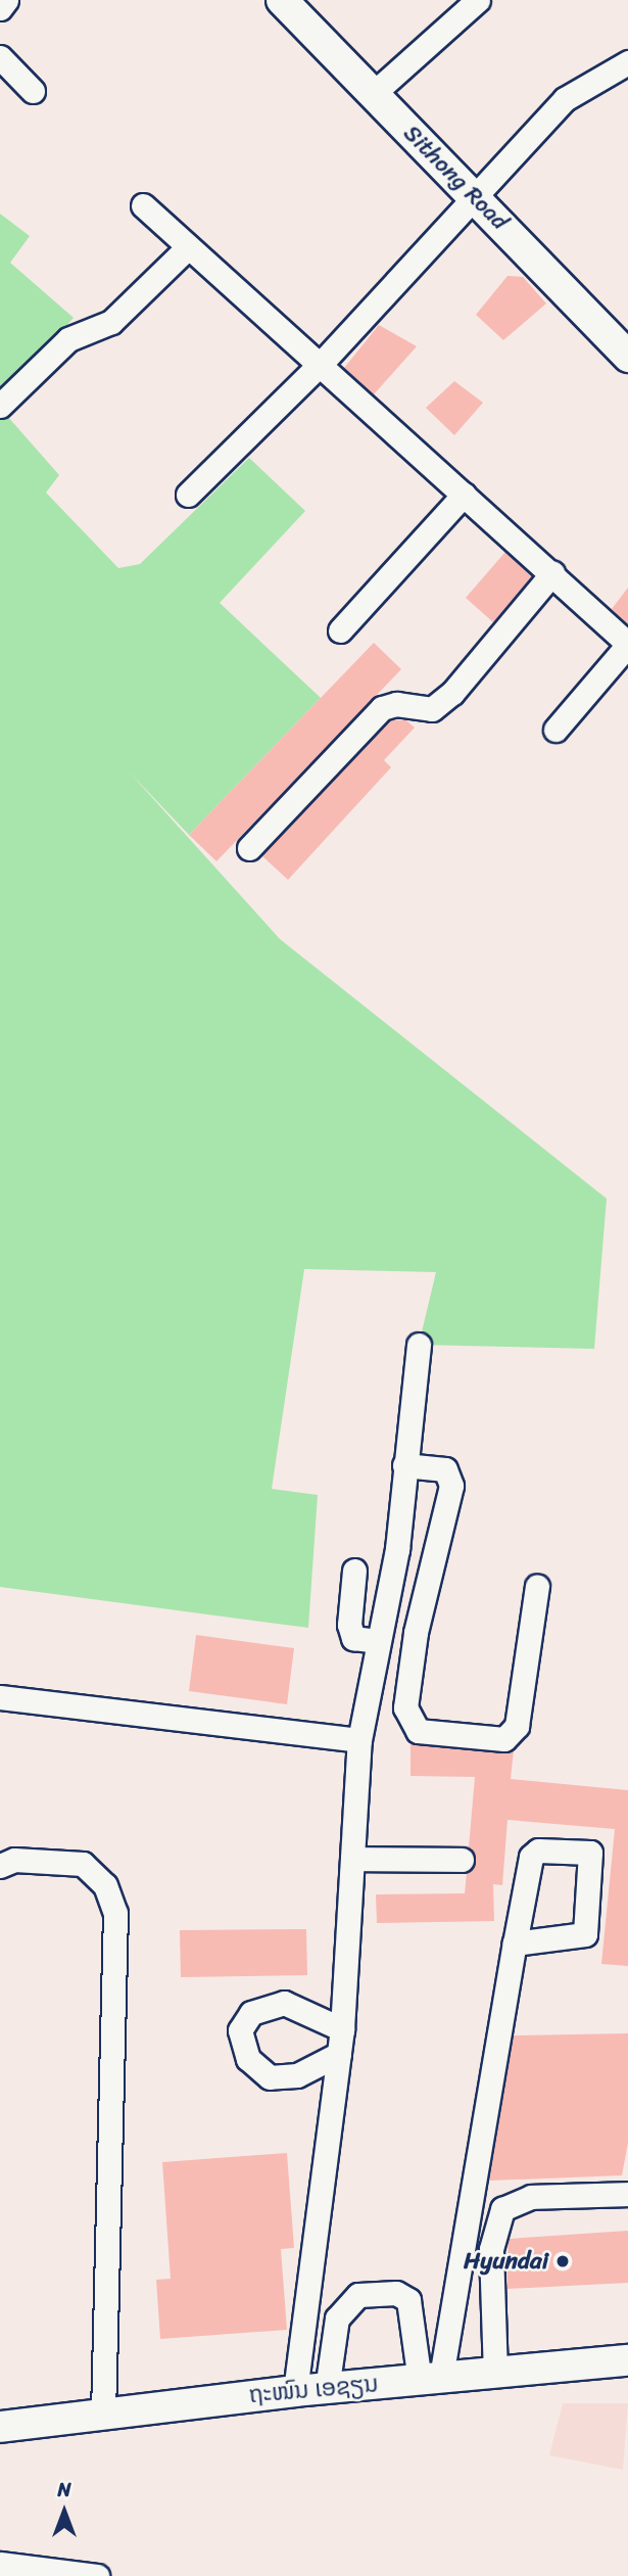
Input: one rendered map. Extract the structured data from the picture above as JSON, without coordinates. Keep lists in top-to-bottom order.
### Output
{
  "streets": {
    "main road": ["Sithong Road", "ຖະໜົນ ເອຊຽນ"]
  },
  "places": ["Hyundai"],
  "north": "top"
}
